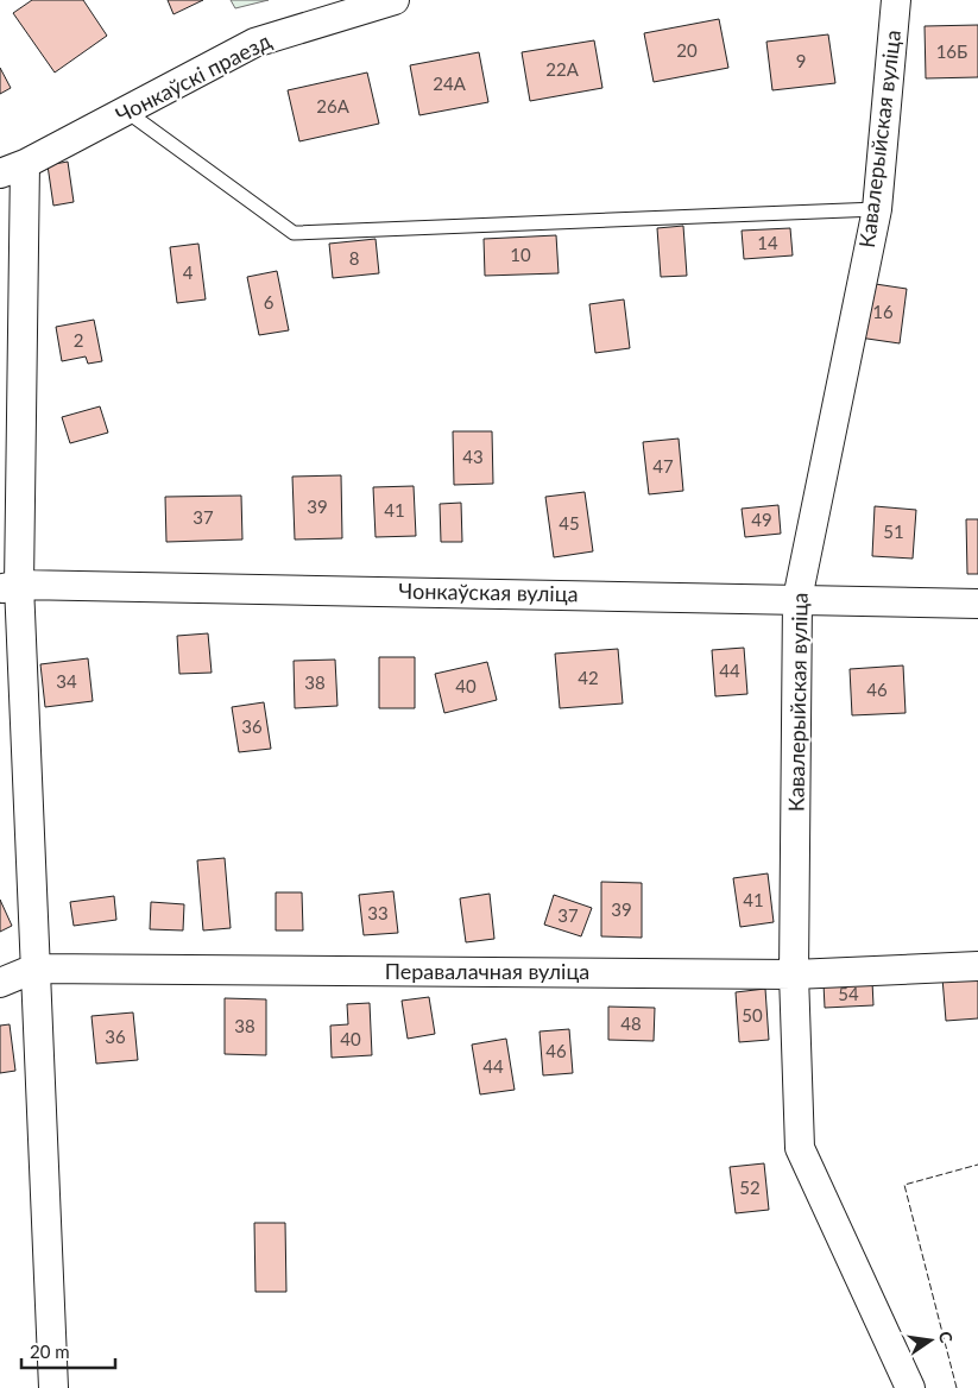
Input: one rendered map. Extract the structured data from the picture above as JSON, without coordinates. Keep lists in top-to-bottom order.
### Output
{
  "streets": {
    "street": [
      "Чонкаўскі праезд",
      "Кавалерыйская вуліца",
      "Чонкаўская вуліца",
      "Перавалачная вуліца"
    ]
  },
  "crossings": [
    ["Кавалерыйская вуліца", "Чонкаўская вуліца"],
    ["Кавалерыйская вуліца", "Перавалачная вуліца"]
  ],
  "house_numbers": [
    "20",
    "16Б",
    "9",
    "22А",
    "24А",
    "26А",
    "14",
    "10",
    "8",
    "4",
    "6",
    "16",
    "2",
    "43",
    "47",
    "39",
    "41",
    "37",
    "49",
    "45",
    "51",
    "44",
    "42",
    "34",
    "38",
    "40",
    "46",
    "36",
    "41",
    "39",
    "33",
    "37",
    "54",
    "50",
    "48",
    "38",
    "36",
    "40",
    "46",
    "44",
    "52"
  ],
  "scale_bar": "20 m",
  "north": "right"
}
